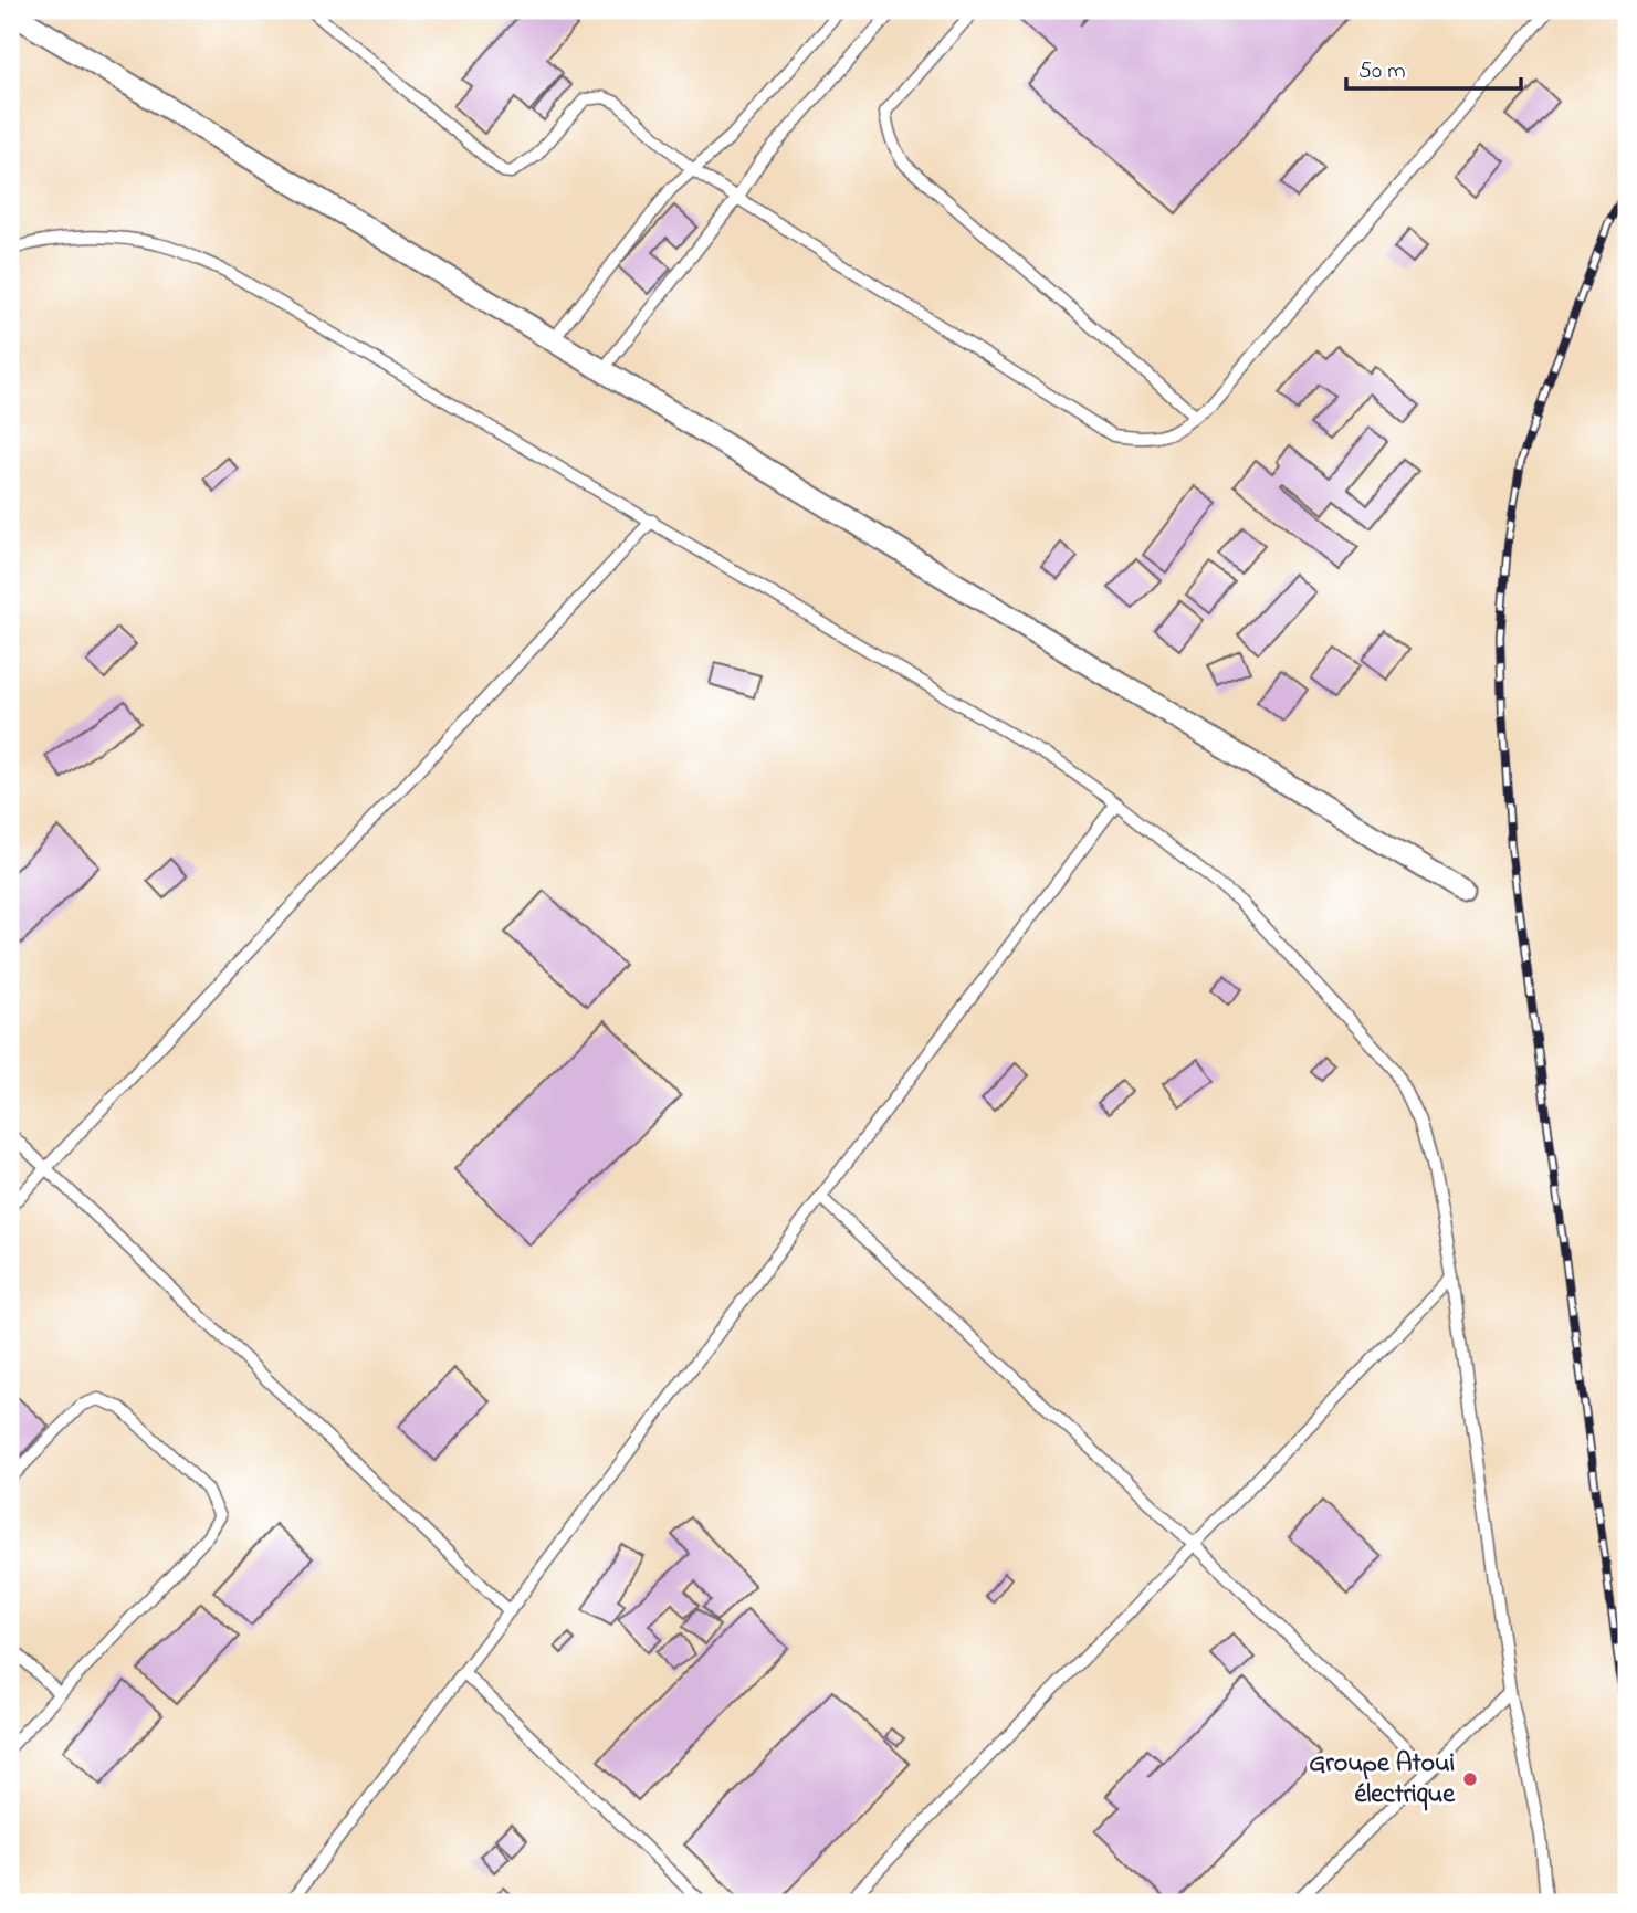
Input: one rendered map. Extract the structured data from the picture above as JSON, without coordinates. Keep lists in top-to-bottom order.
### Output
{
  "places": ["Groupe Atoui électrique"],
  "scale_bar": "50 m"
}
